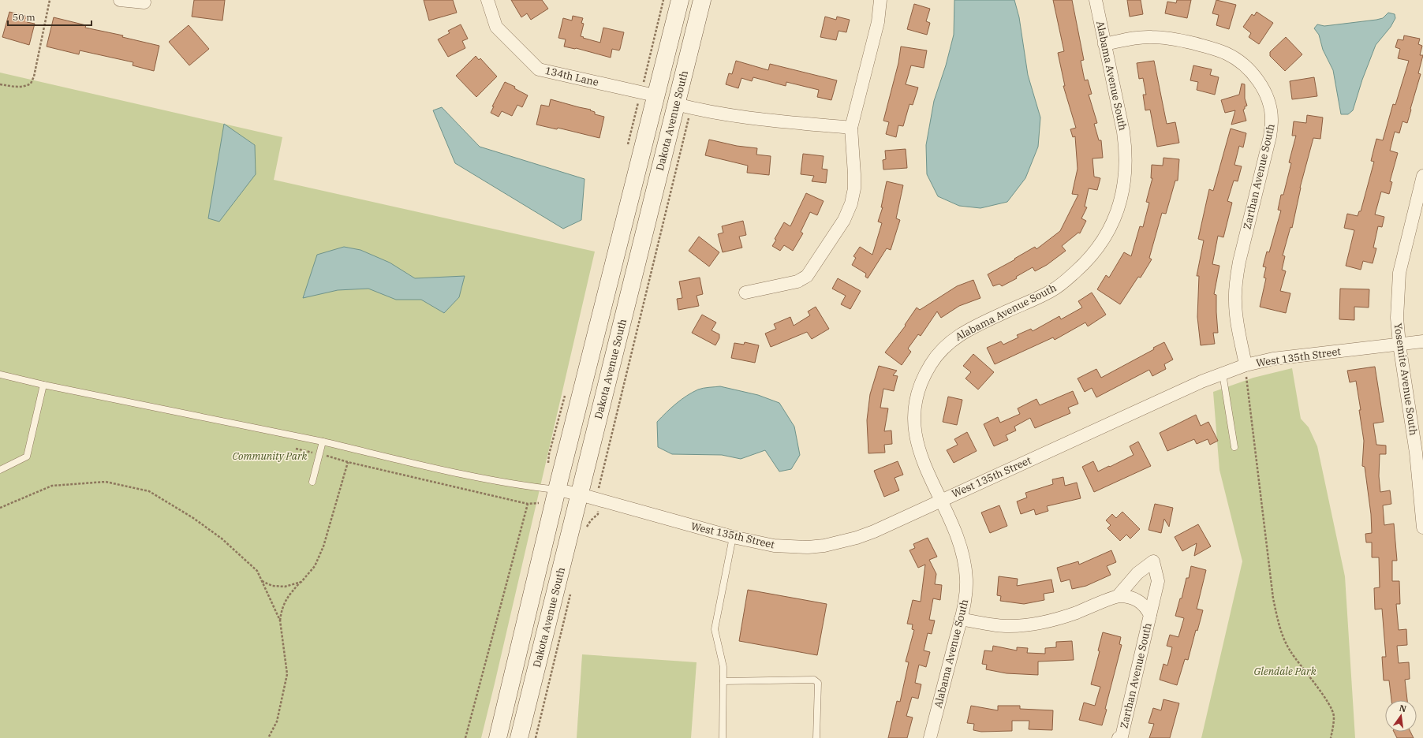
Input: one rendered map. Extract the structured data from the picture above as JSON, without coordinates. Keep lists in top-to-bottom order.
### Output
{
  "streets": {
    "main road": ["Dakota Avenue South"],
    "street": [
      "Alabama Avenue South",
      "134th Lane",
      "Zarthan Avenue South",
      "West 135th Street",
      "Yosemite Avenue South"
    ]
  },
  "crossings": [
    ["Alabama Avenue South", "Zarthan Avenue South"],
    ["Alabama Avenue South", "West 135th Street"],
    ["134th Lane", "Dakota Avenue South"],
    ["Dakota Avenue South", "West 135th Street"],
    ["Zarthan Avenue South", "West 135th Street"],
    ["West 135th Street", "Yosemite Avenue South"]
  ],
  "parks": ["Community Park", "Glendale Park"],
  "scale_bar": "50 m",
  "north": "top"
}
